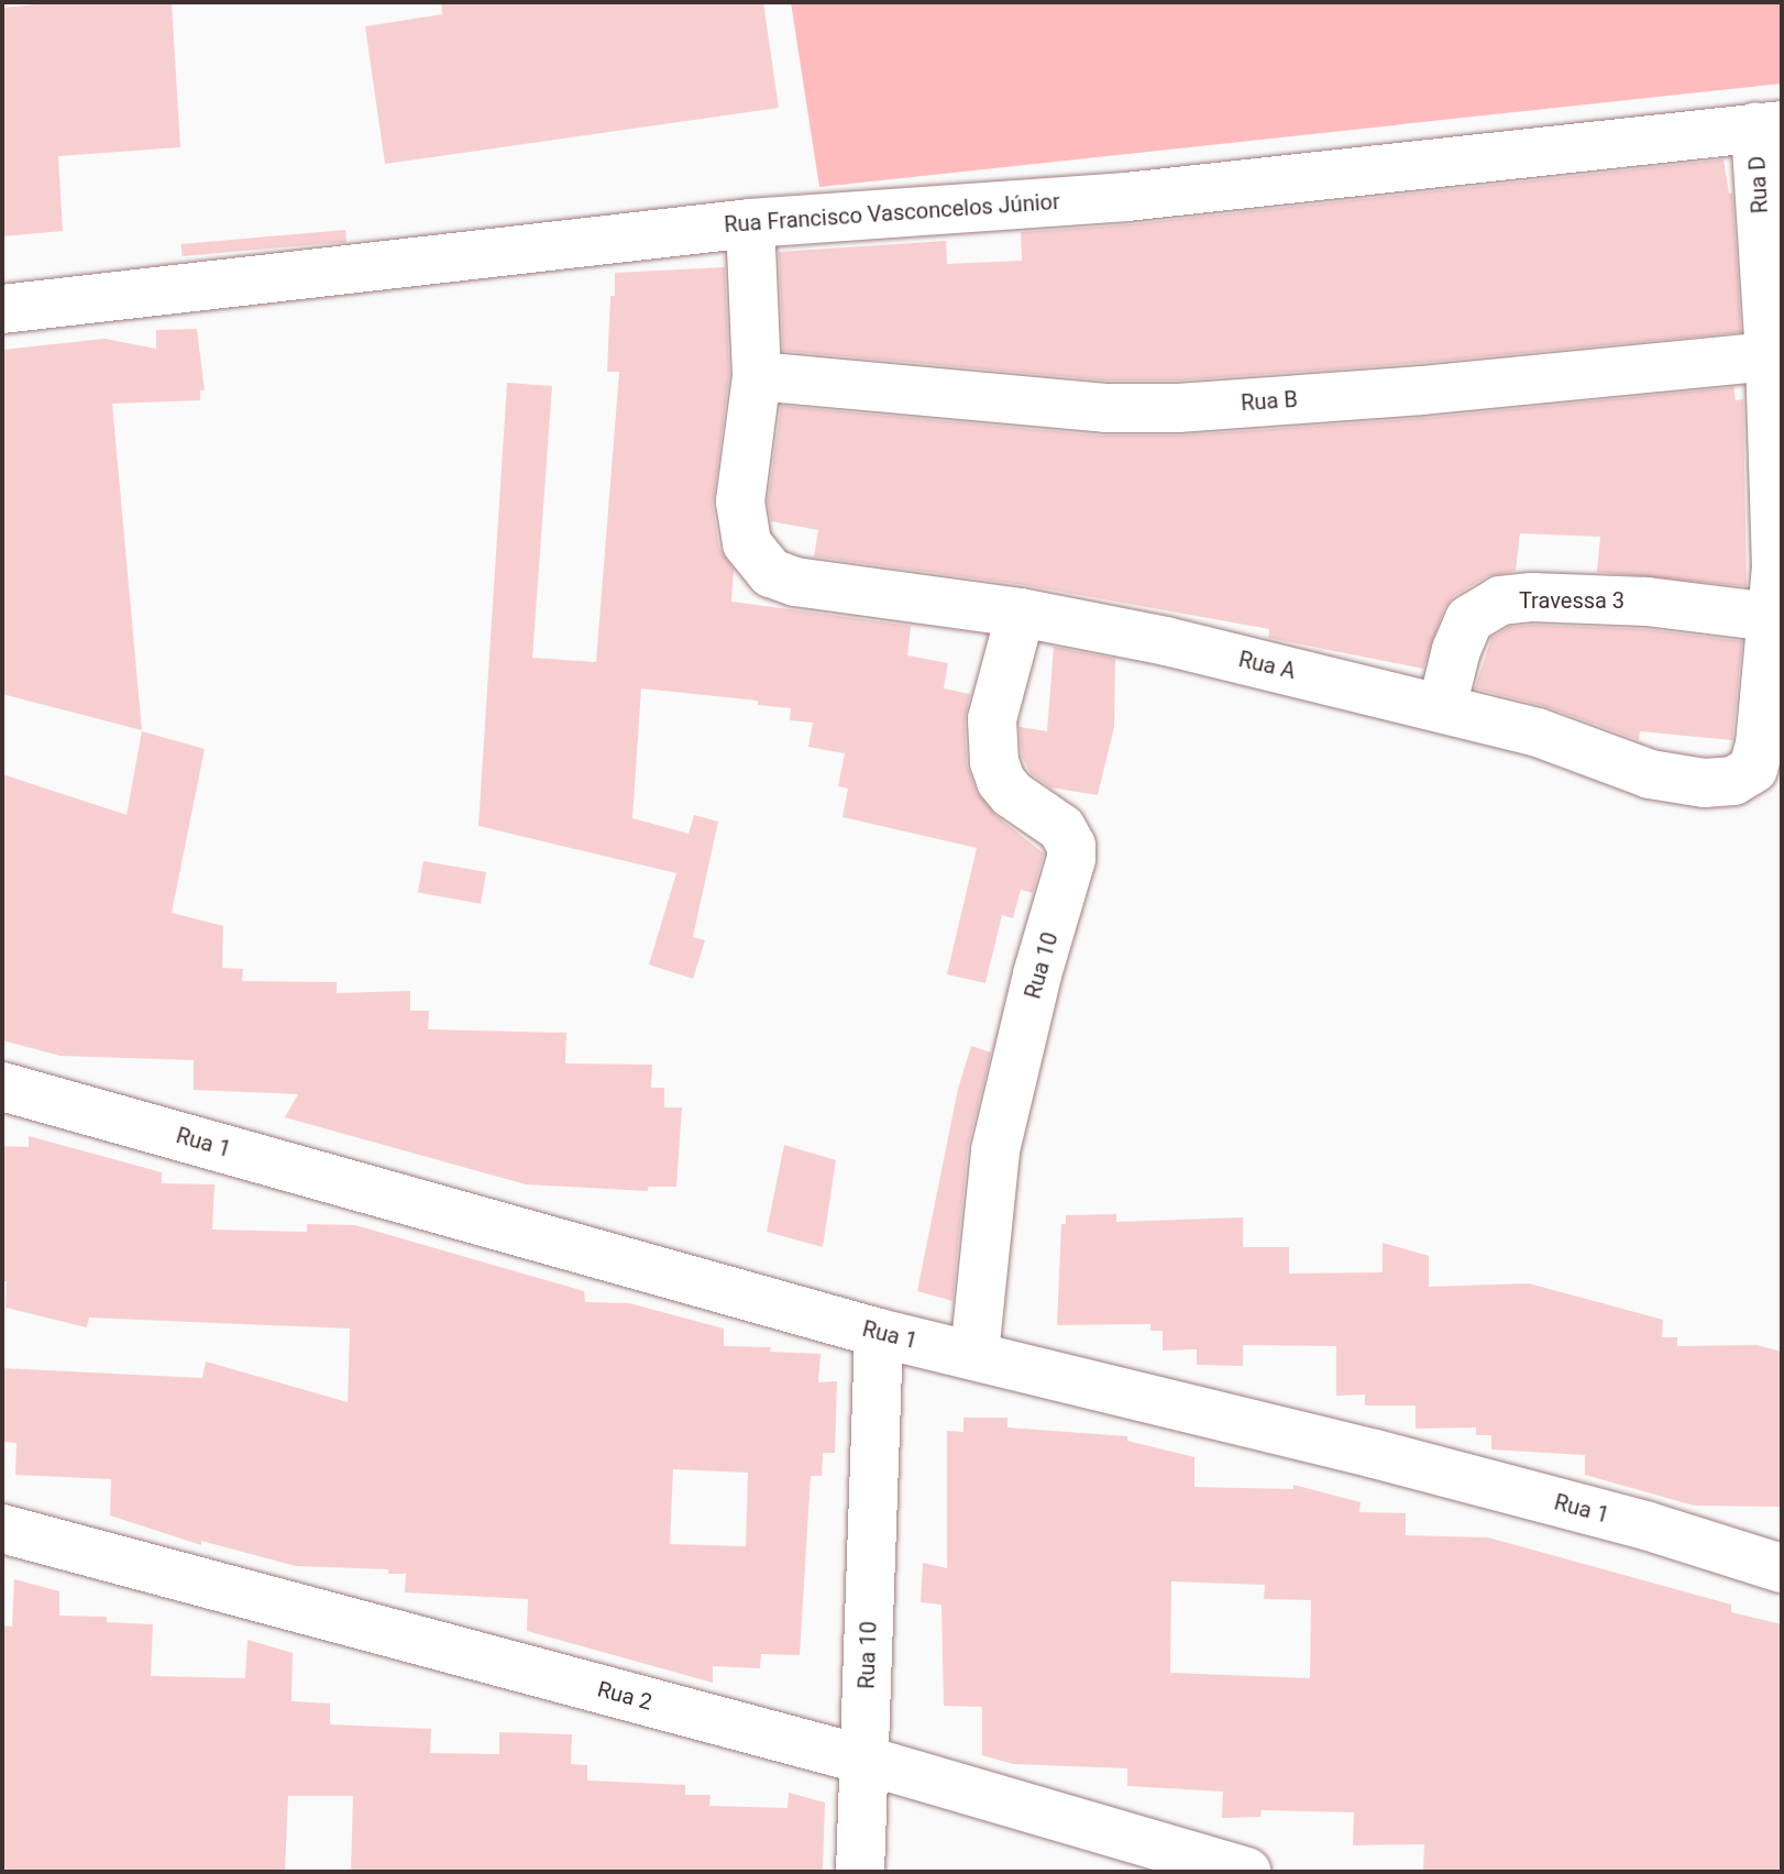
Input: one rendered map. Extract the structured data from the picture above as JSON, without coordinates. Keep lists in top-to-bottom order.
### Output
{
  "streets": {
    "street": [
      "Rua D",
      "Rua Francisco Vasconcelos Júnior",
      "Rua B",
      "Travessa 3",
      "Rua A",
      "Rua 10",
      "Rua 1",
      "Rua 2"
    ]
  },
  "crossings": [
    ["Rua D", "Rua Francisco Vasconcelos Júnior"],
    ["Rua D", "Rua B"],
    ["Rua D", "Travessa 3"],
    ["Rua D", "Rua A"],
    ["Rua B", "Rua A"],
    ["Travessa 3", "Rua A"],
    ["Rua A", "Rua 10"],
    ["Rua 10", "Rua 1"],
    ["Rua 10", "Rua 2"]
  ]
}
